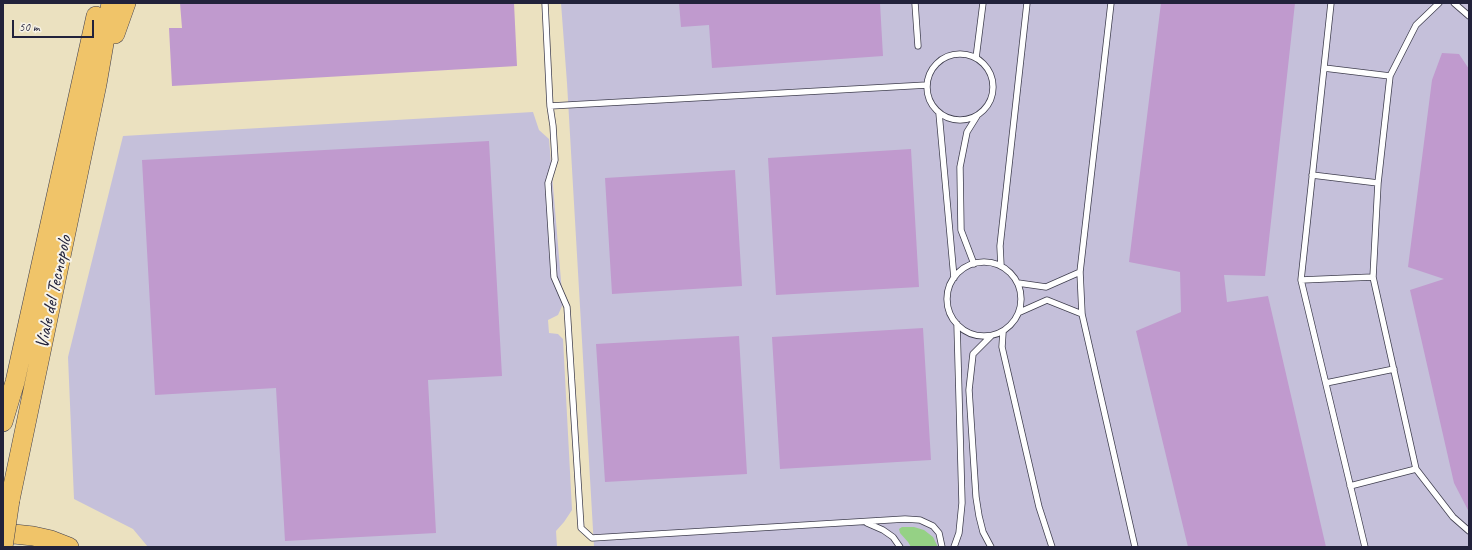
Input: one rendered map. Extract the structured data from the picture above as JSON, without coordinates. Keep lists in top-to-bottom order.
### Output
{
  "streets": {
    "highway": ["Viale del Tecnopolo"]
  },
  "scale_bar": "50 m"
}
